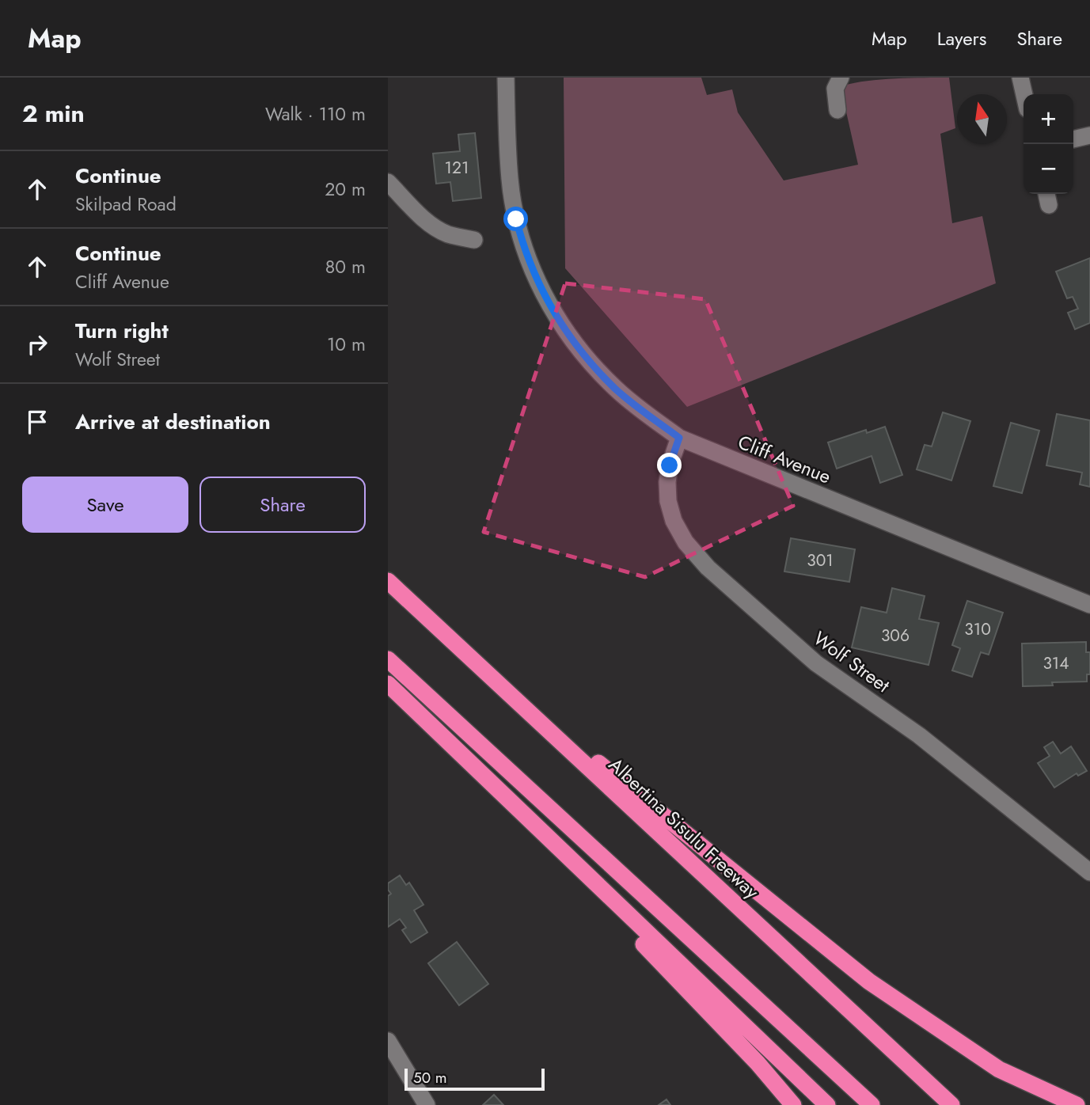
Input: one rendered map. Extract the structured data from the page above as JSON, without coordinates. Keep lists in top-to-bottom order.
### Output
{
  "streets": {
    "highway": ["Albertina Sisulu Freeway"],
    "street": ["Cliff Avenue", "Wolf Street"]
  },
  "crossings": [
    ["Cliff Avenue", "Wolf Street"]
  ],
  "house_numbers": [
    "121",
    "301",
    "310",
    "306",
    "314"
  ],
  "scale_bar": "50 m",
  "north": "top",
  "page": {
    "header": "Map",
    "nav": ["Map", "Layers", "Share"],
    "heading": ["2 min", "Walk · 110 m"],
    "map_buttons": ["+", "−"],
    "list": [
      ["Continue", "Skilpad Road", "20 m"],
      ["Continue", "Cliff Avenue", "80 m"],
      ["Turn right", "Wolf Street", "10 m"],
      "Arrive at destination"
    ],
    "buttons": ["Save", "Share"],
    "scale": "50 m"
  }
}
